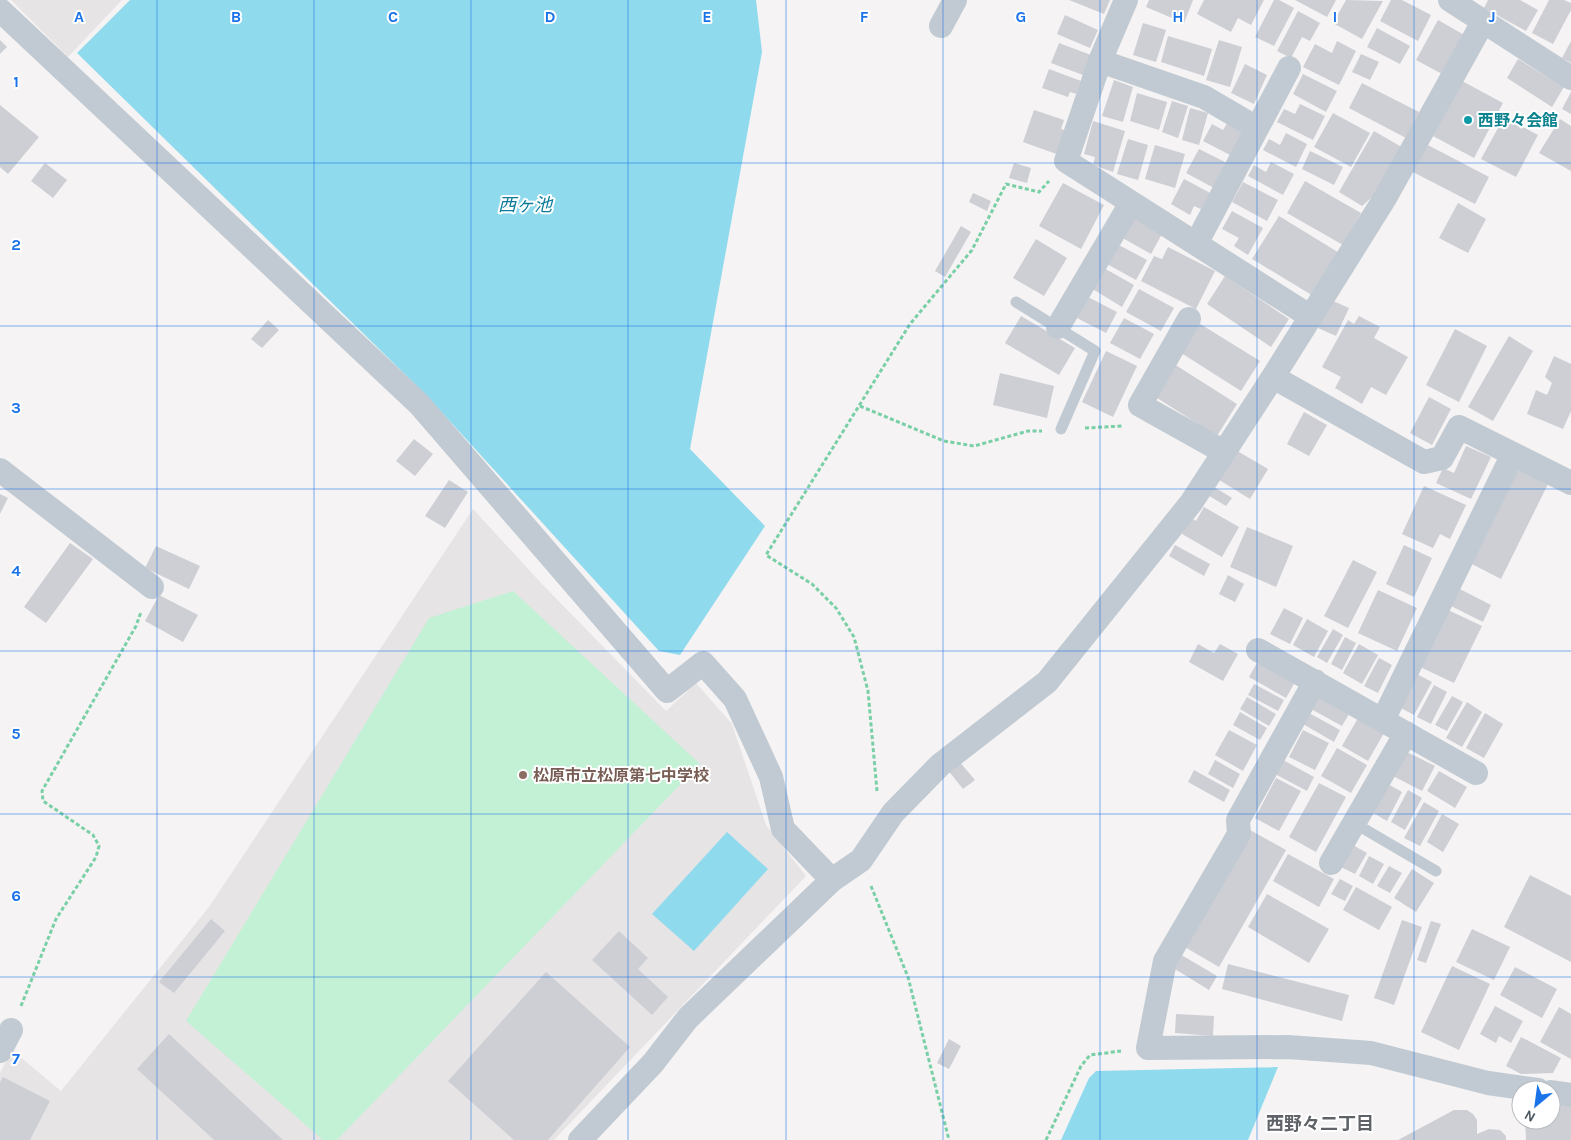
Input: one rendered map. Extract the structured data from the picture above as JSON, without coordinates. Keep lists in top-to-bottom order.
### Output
{
  "districts": ["西野々二丁目"],
  "water": ["西ヶ池"],
  "places": ["西野々会館", "松原市立松原第七中学校"],
  "north": "bottom left",
  "grid": {
    "columns": [
      "A",
      "B",
      "C",
      "D",
      "E",
      "F",
      "G",
      "H",
      "I",
      "J"
    ],
    "rows": [
      "1",
      "2",
      "3",
      "4",
      "5",
      "6",
      "7"
    ]
  }
}
